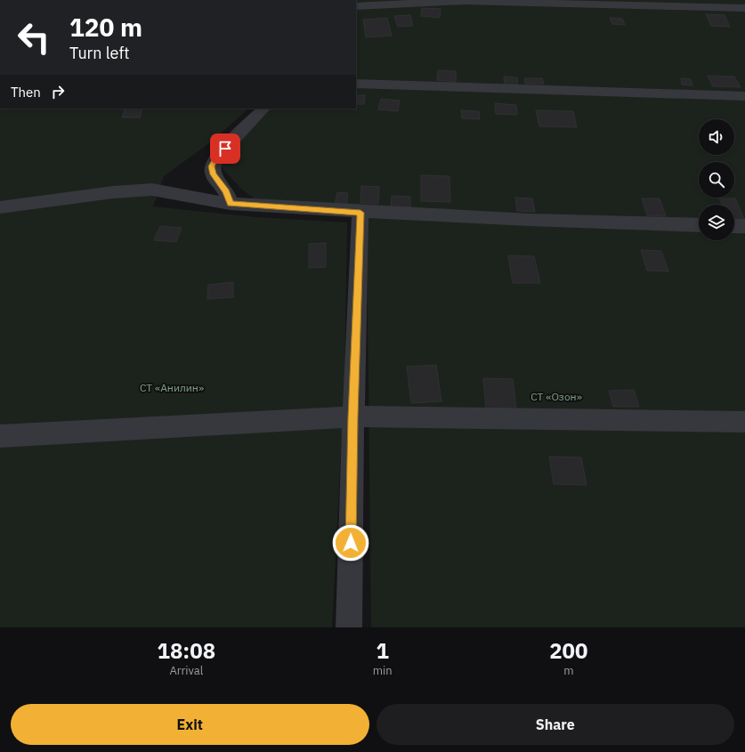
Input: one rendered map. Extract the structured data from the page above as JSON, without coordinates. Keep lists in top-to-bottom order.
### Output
{
  "parks": ["СТ «Анилин»", "СТ «Озон»"],
  "page": {
    "turn": ["120 m", "Turn left"],
    "then": "Then",
    "eta": [
      "18:08",
      "Arrival",
      "1",
      "min",
      "200",
      "m"
    ],
    "buttons": ["Exit", "Share"]
  }
}
